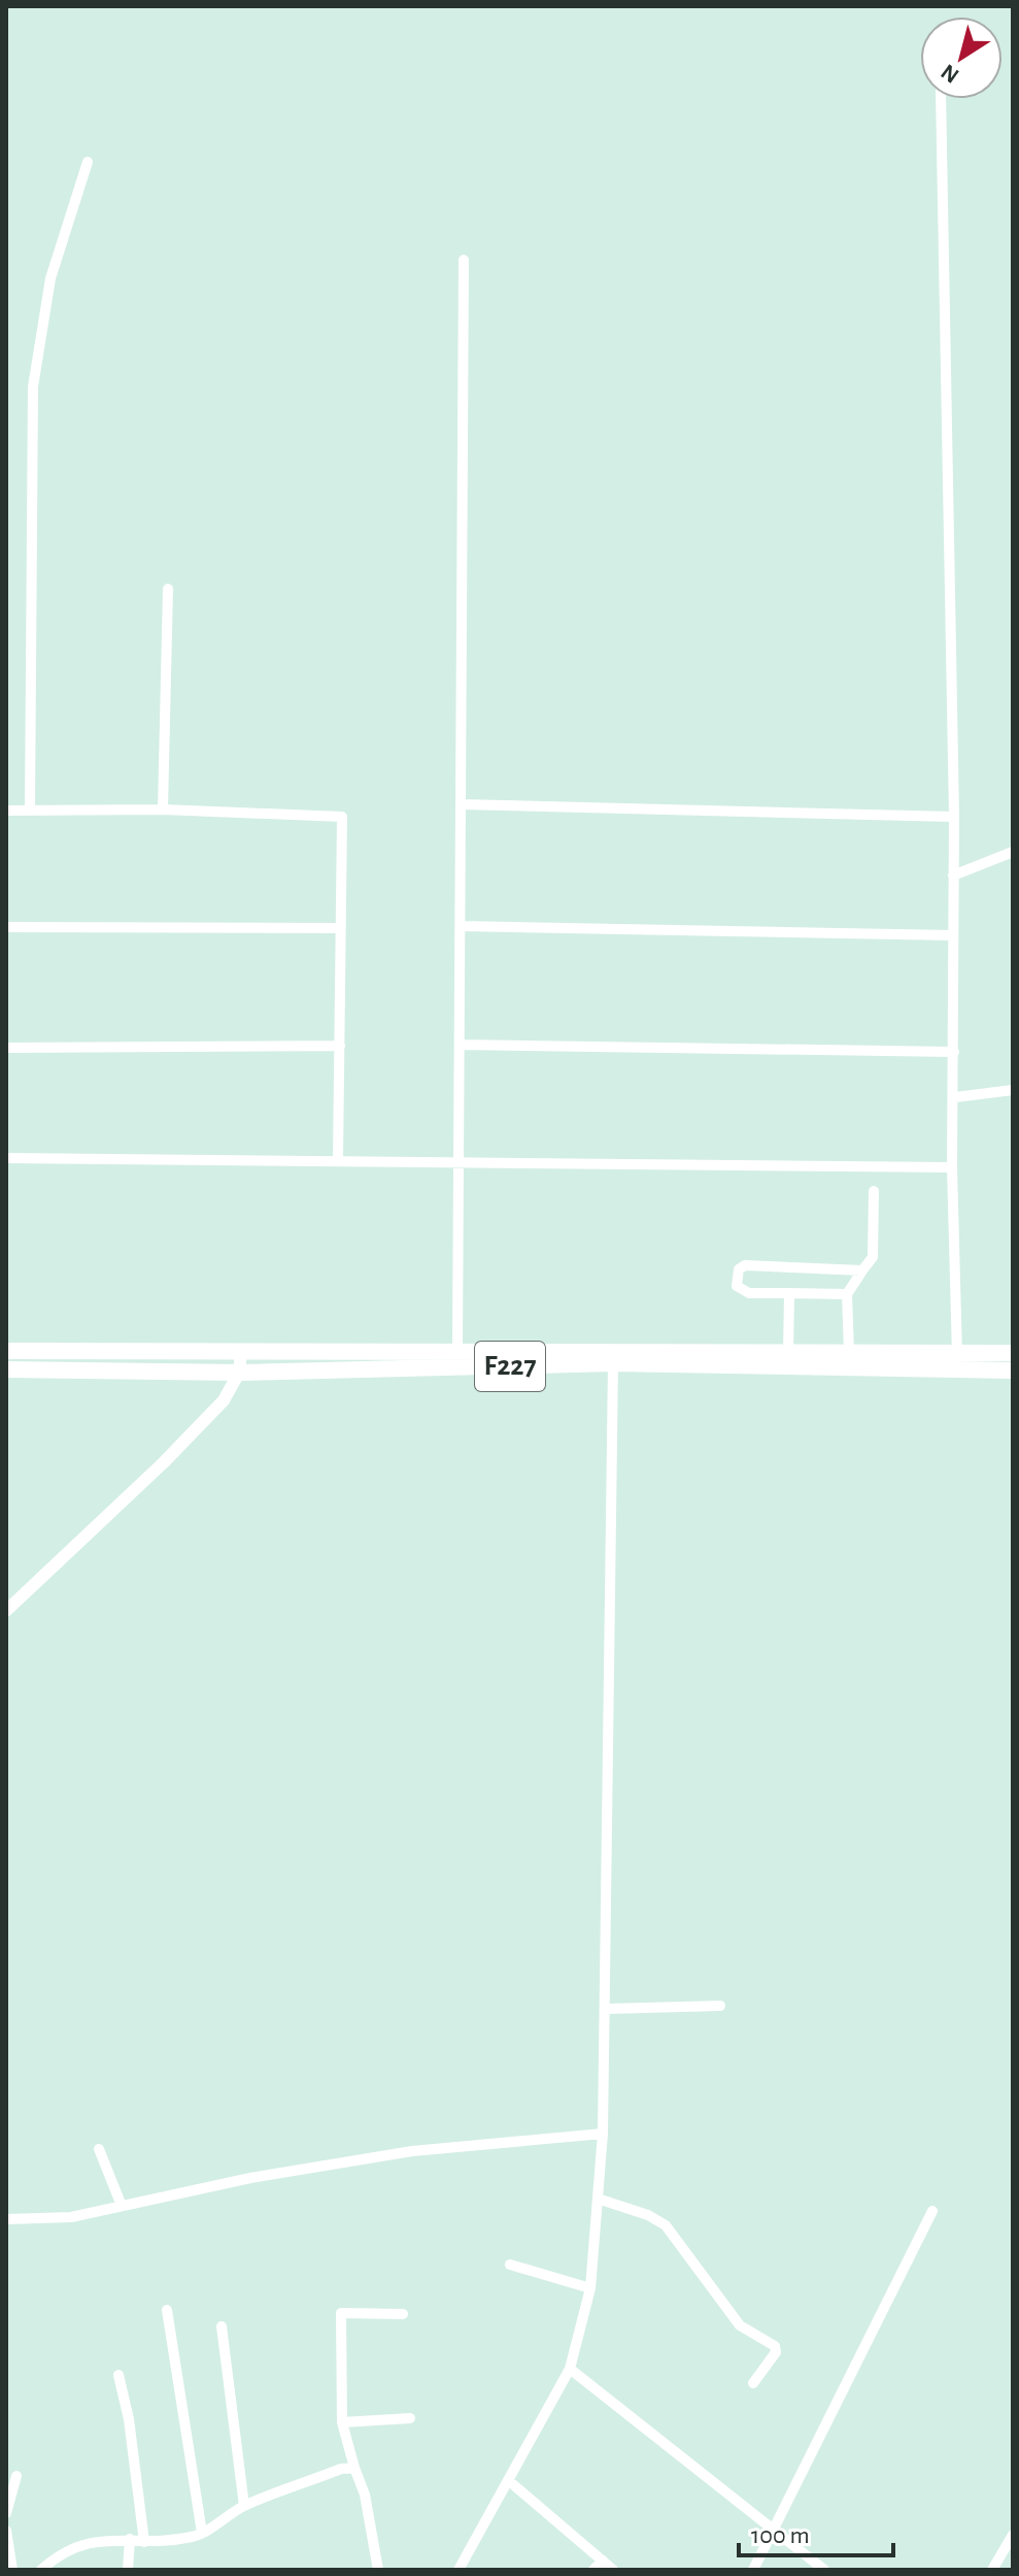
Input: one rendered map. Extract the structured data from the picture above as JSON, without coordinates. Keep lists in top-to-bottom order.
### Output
{
  "streets": {
    "main road": ["F227"]
  },
  "scale_bar": "100 m",
  "north": "bottom left"
}
